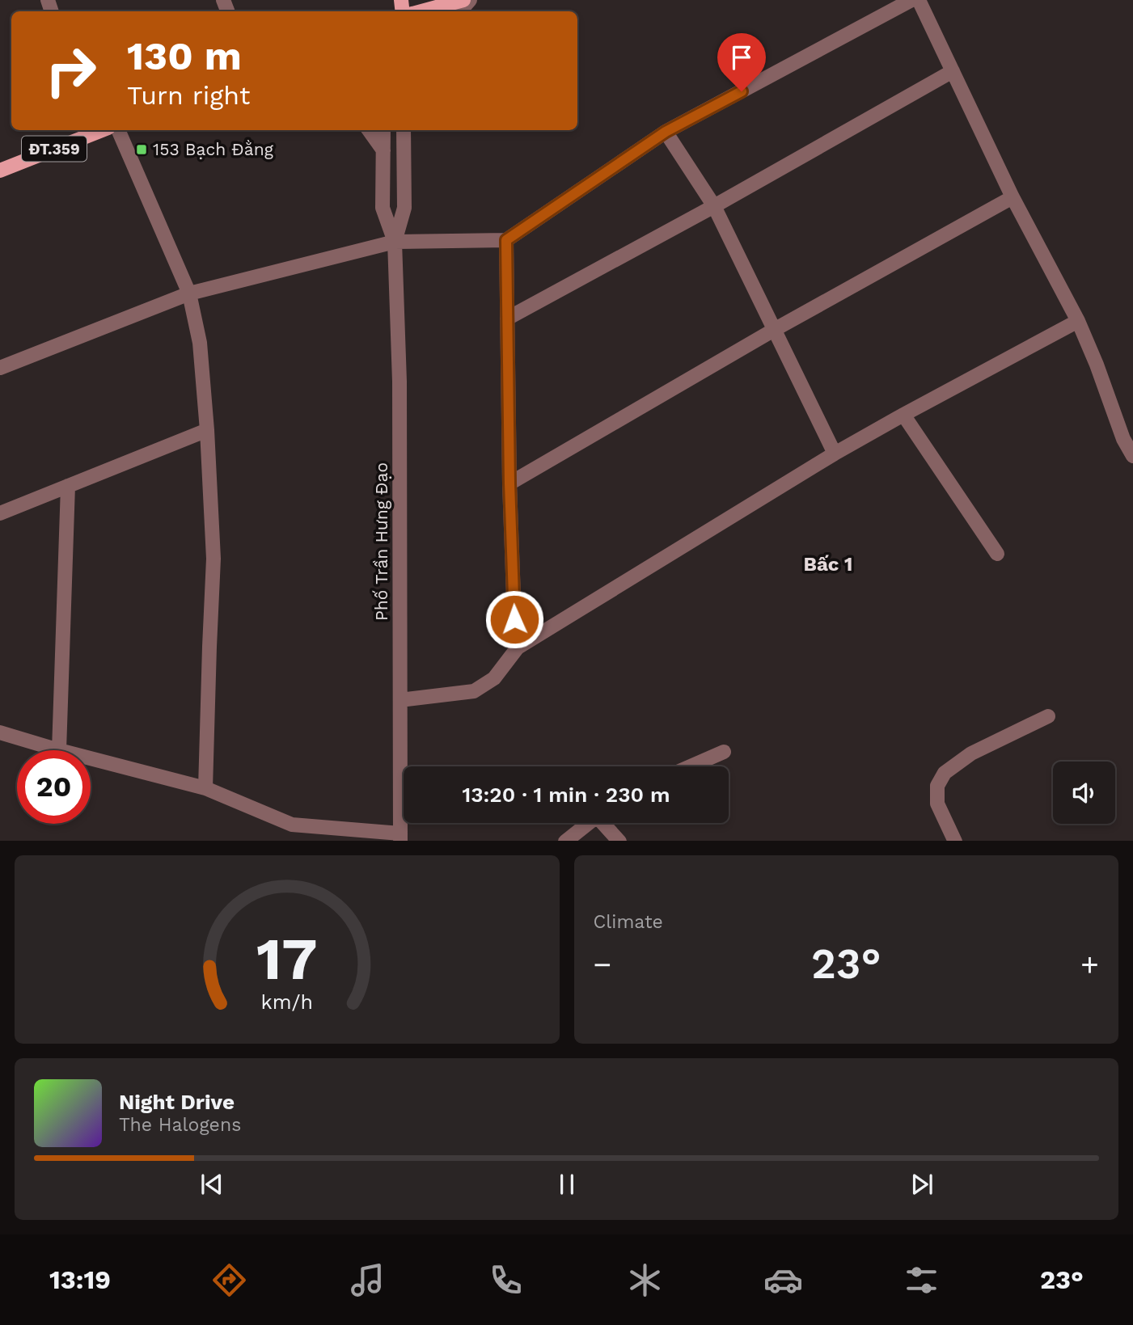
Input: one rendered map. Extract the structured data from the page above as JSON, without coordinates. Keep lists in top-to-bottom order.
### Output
{
  "streets": {
    "main road": ["ĐT.359"],
    "street": ["Phố Trần Hưng Đạo"]
  },
  "districts": ["Bấc 1"],
  "places": {
    "transit": ["153 Bạch Đằng"]
  },
  "page": {
    "turn": ["130 m", "Turn right"],
    "limit": "20",
    "trip": "13:20 · 1 min · 230 m",
    "tile": "Climate",
    "heat": ["−", "23°", "+"],
    "song": ["Night Drive", "The Halogens"],
    "tabs": ["13:19", "23°"],
    "gauge": ["17", "km/h"]
  }
}
